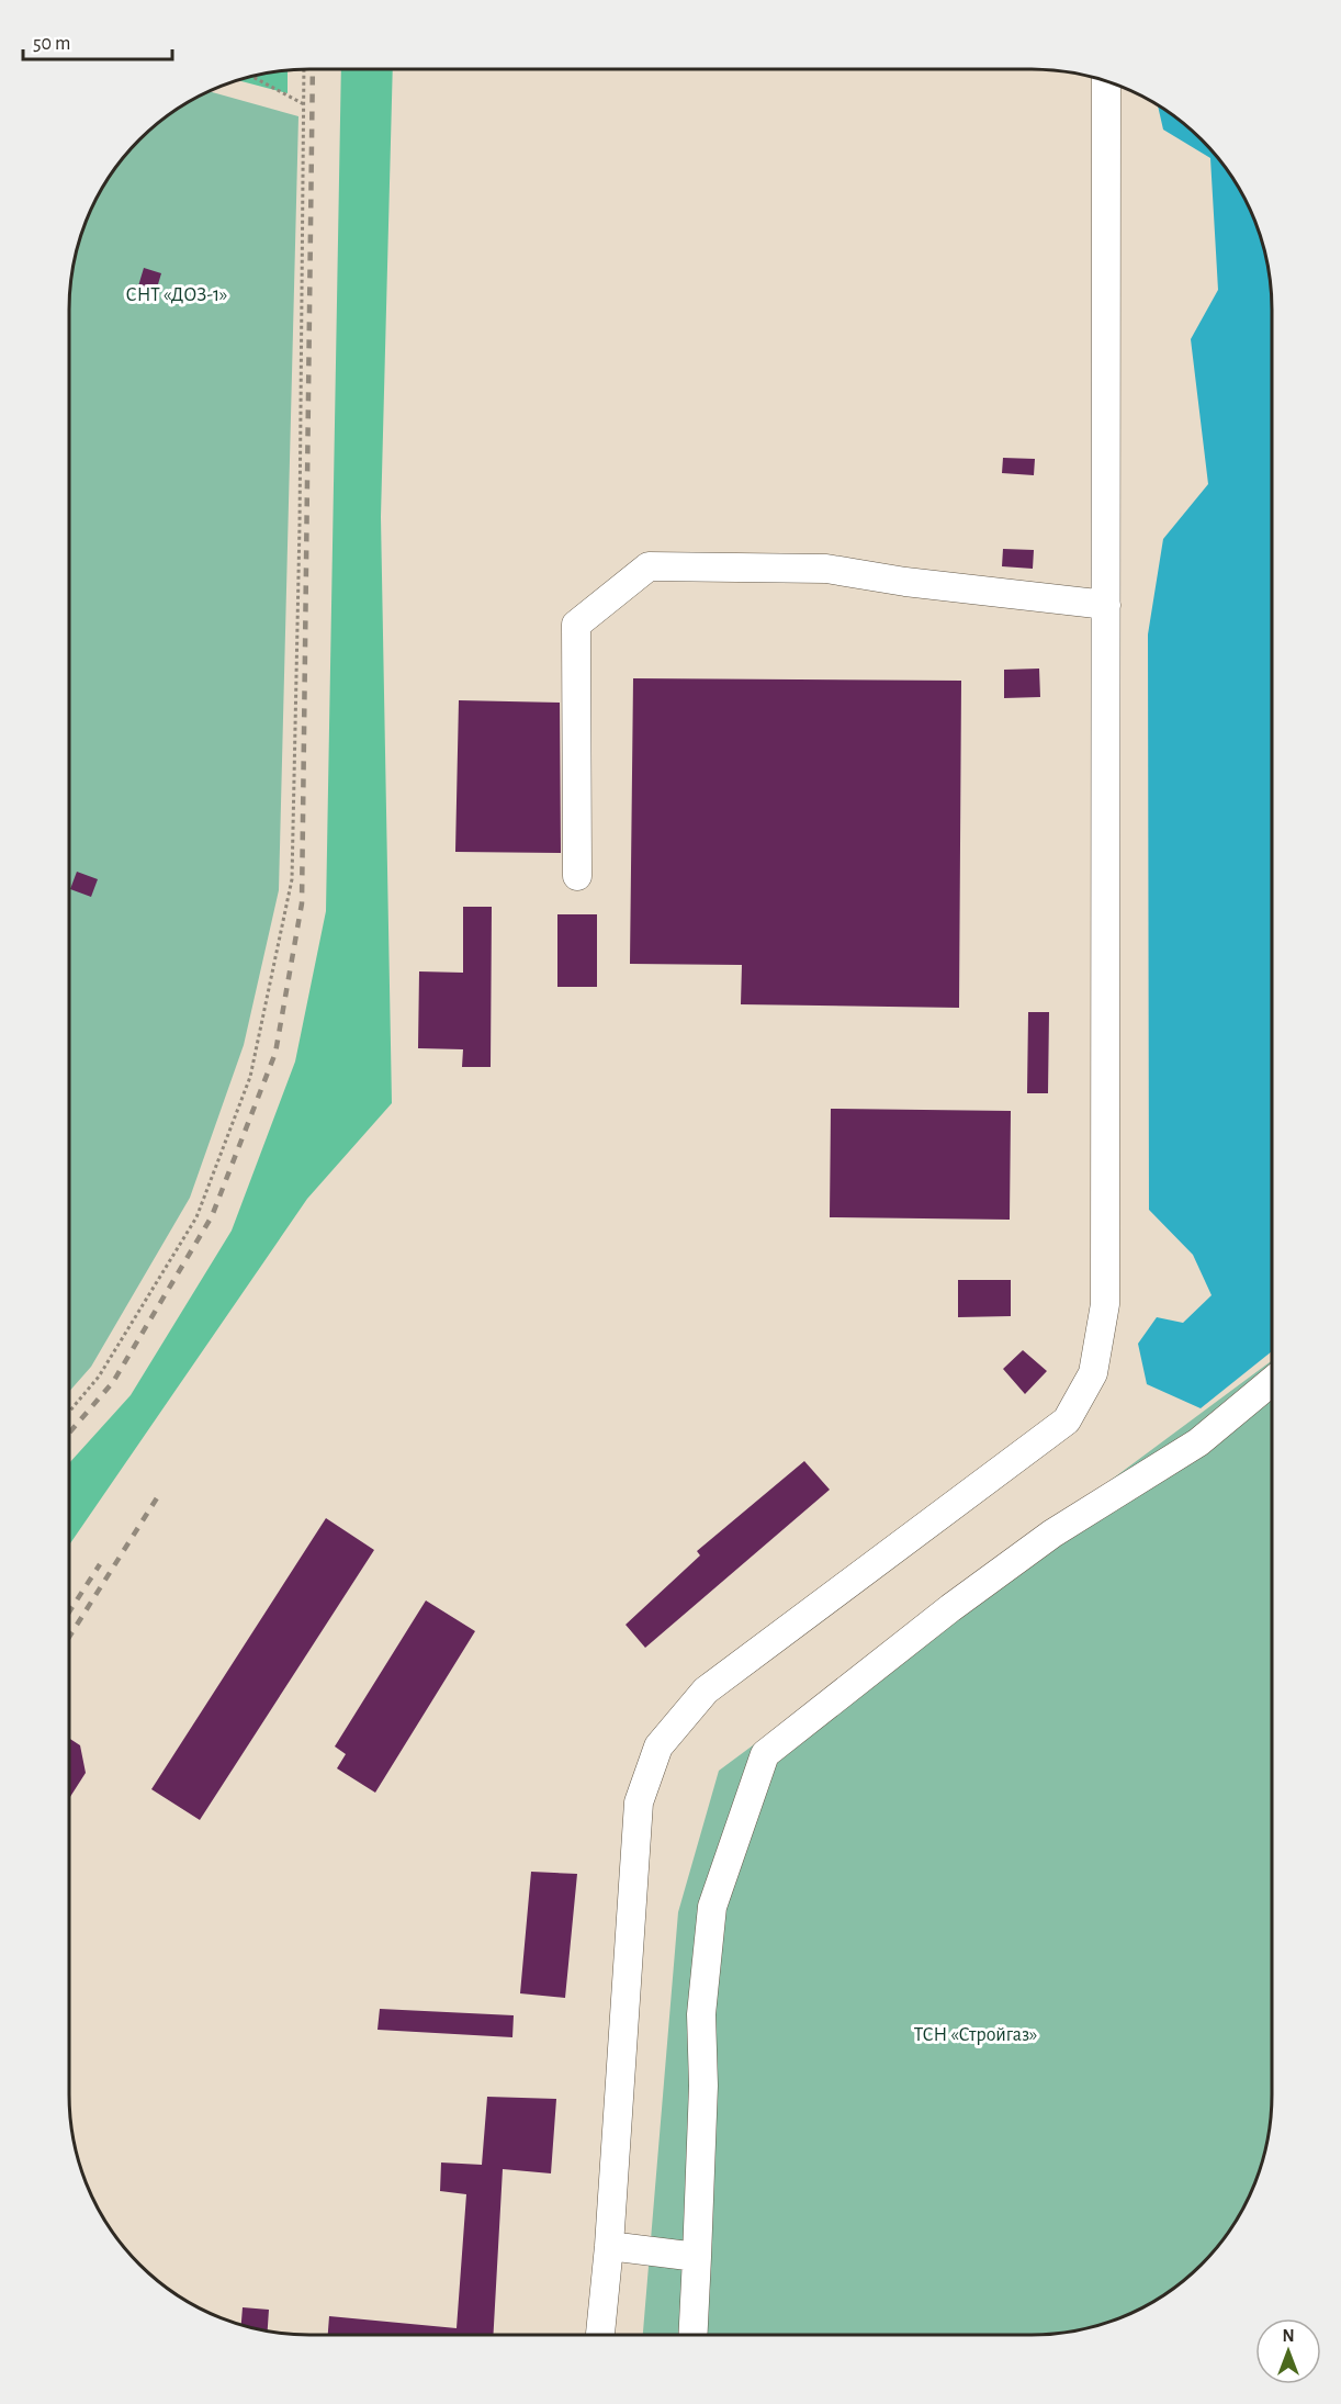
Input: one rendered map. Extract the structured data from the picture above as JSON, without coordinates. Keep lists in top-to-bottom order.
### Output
{
  "parks": ["СНТ «ДОЗ-1»", "ТСН «Стройгаз»"],
  "scale_bar": "50 m",
  "north": "top"
}
